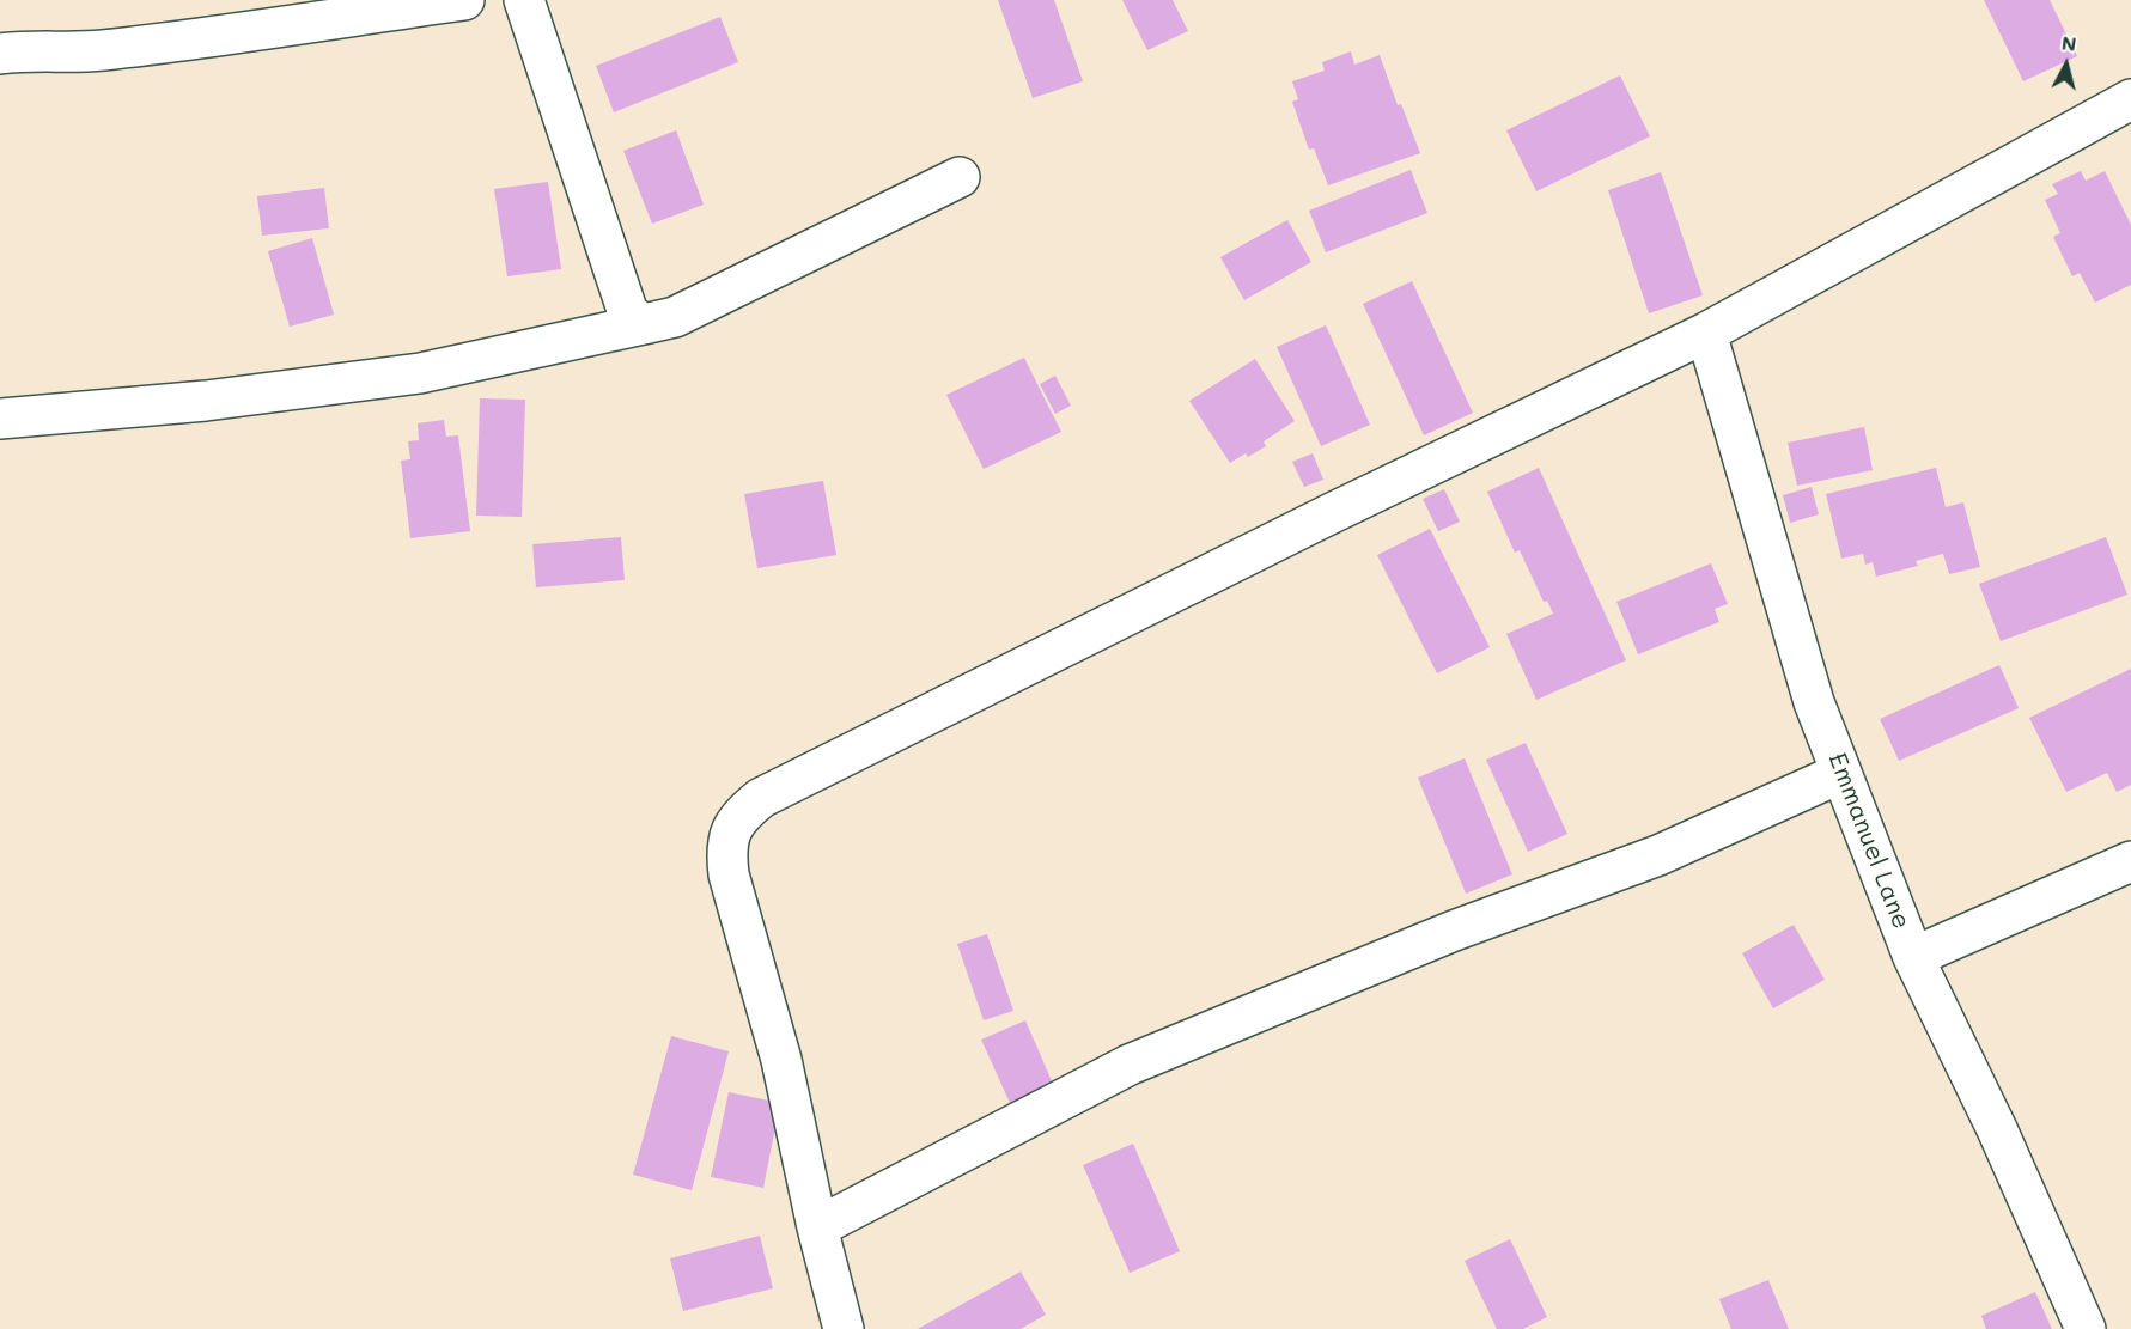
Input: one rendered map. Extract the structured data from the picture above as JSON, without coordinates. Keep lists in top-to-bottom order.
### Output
{
  "streets": {
    "street": ["Emmanuel Lane"]
  },
  "north": "top"
}
